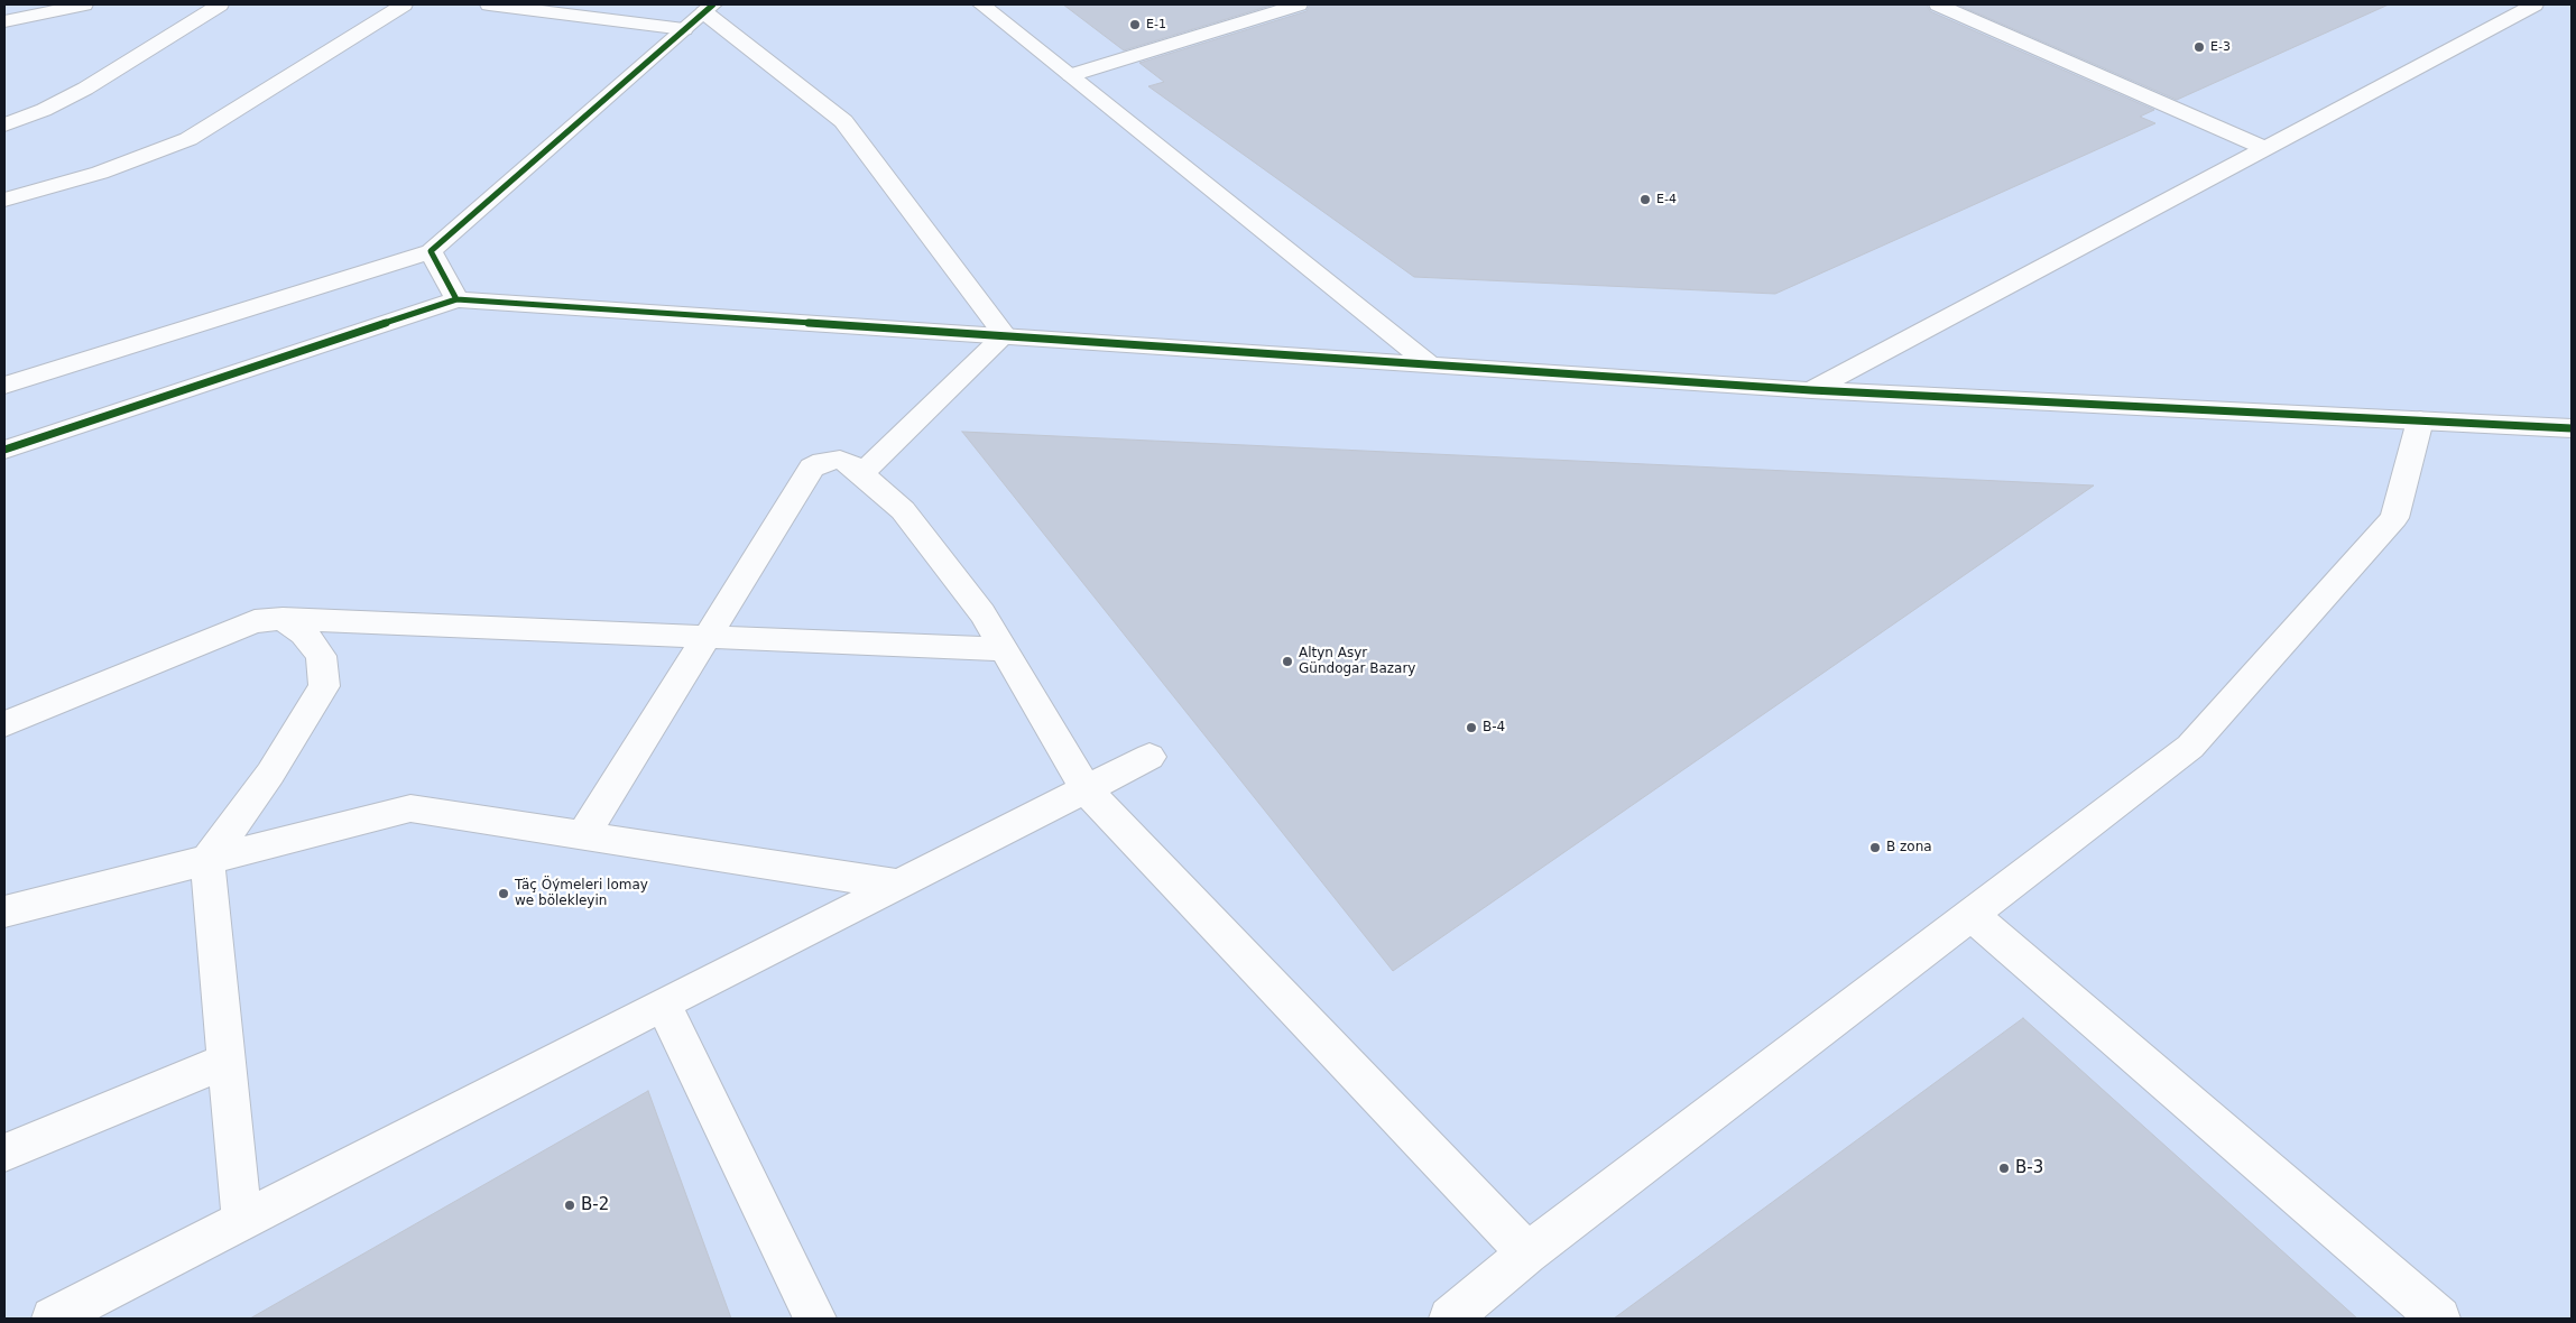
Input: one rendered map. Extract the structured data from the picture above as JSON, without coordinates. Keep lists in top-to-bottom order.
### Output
{
  "places": [
    "E-1",
    "E-3",
    "E-4",
    "Altyn Asyr Gündogar Bazary",
    "B-4",
    "B zona",
    "Täç Öýmeleri lomay we bölekleyin",
    "B-3",
    "B-2"
  ]
}
